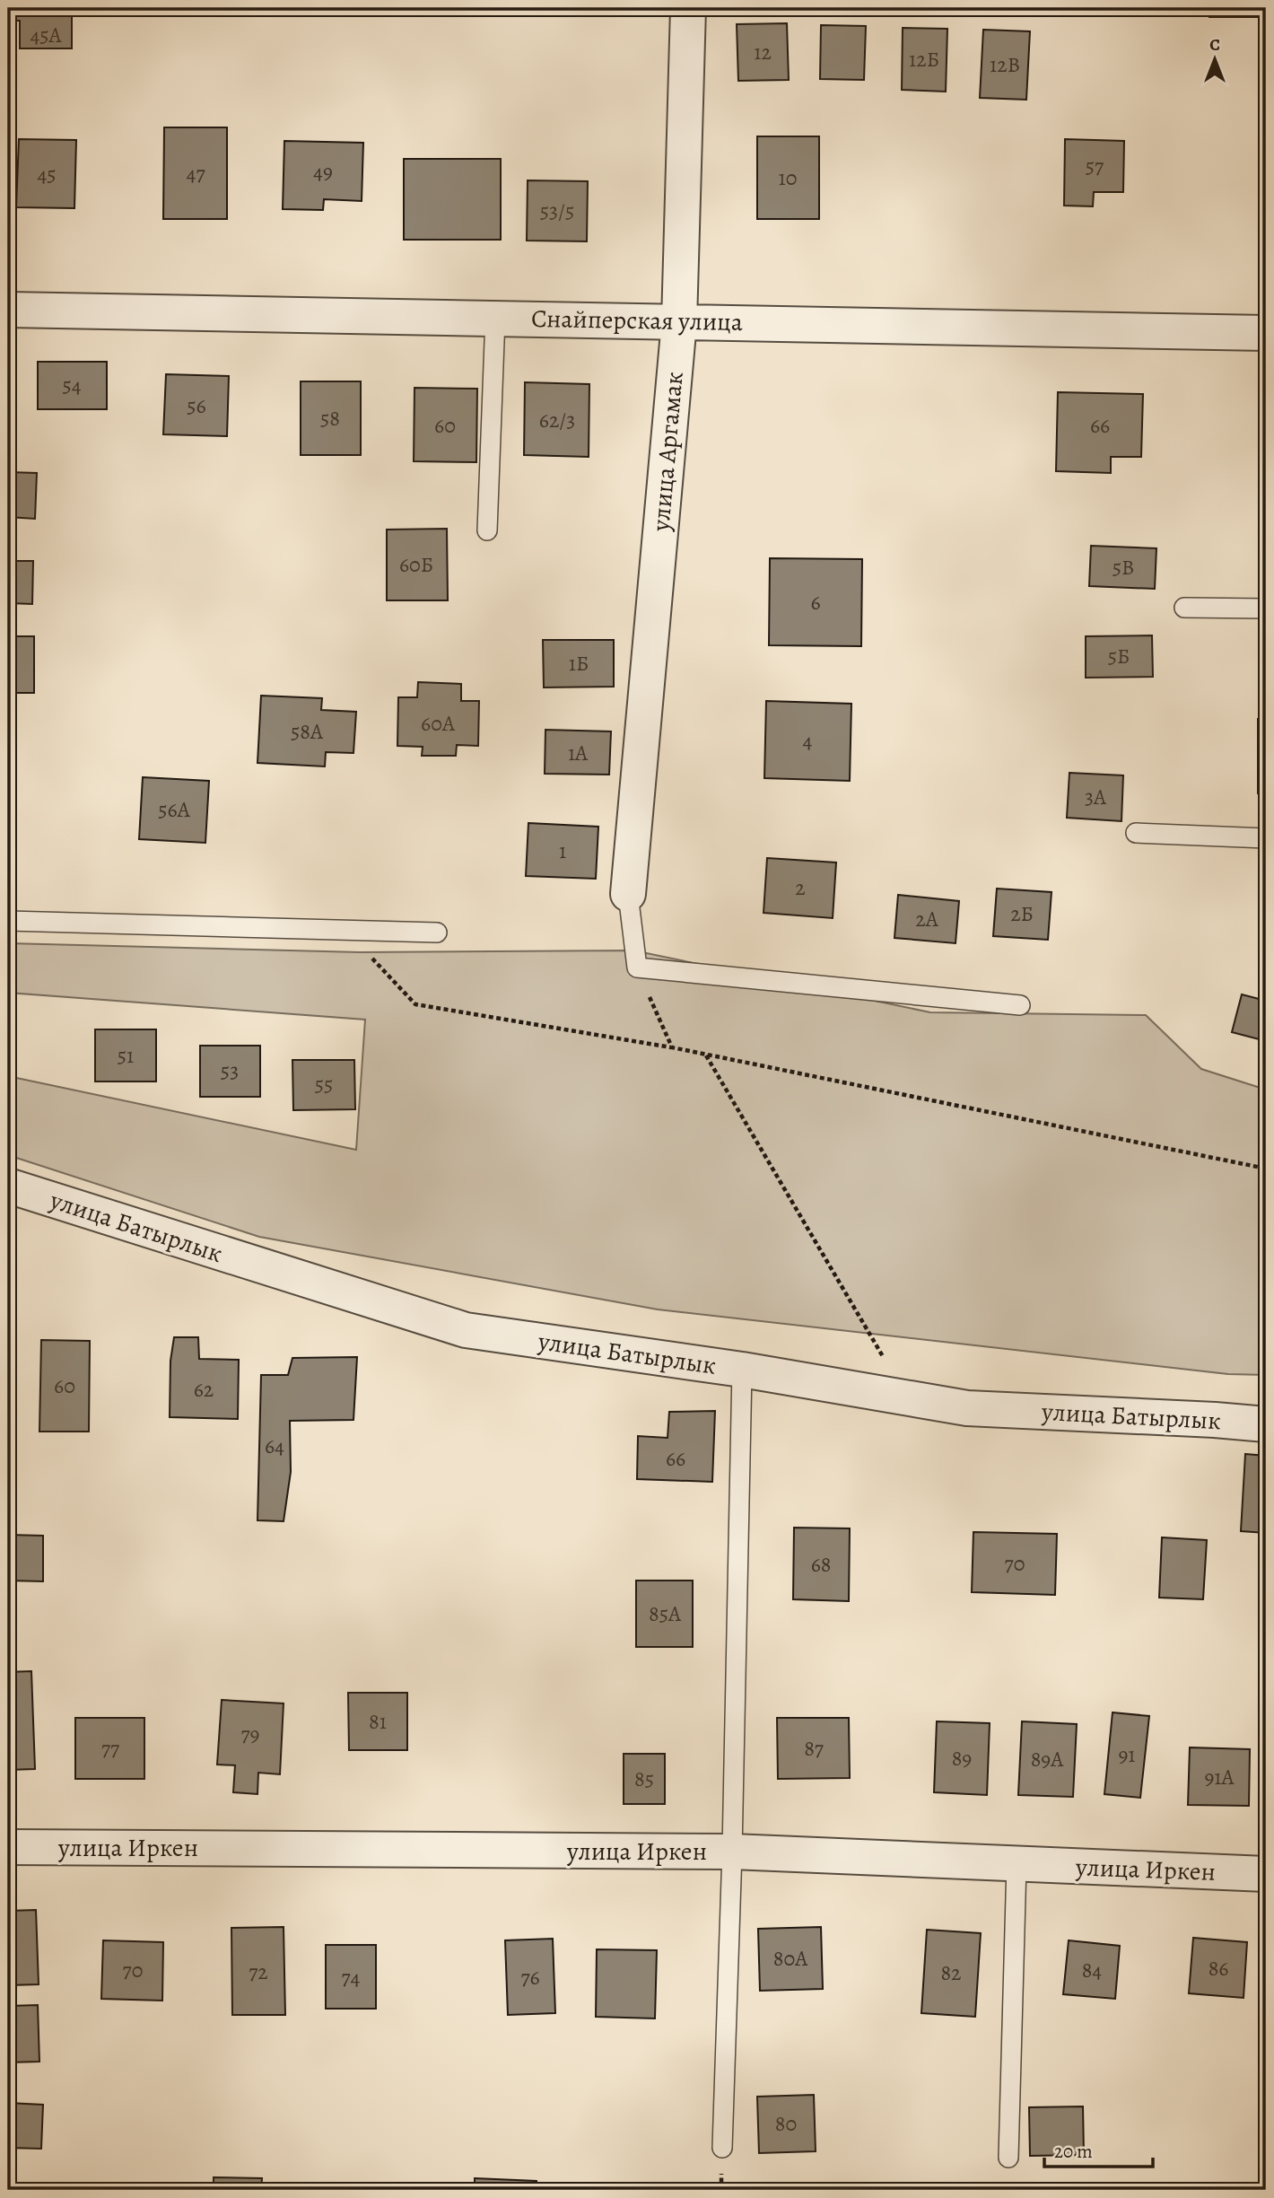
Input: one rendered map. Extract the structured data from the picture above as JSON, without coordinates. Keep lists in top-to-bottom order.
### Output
{
  "streets": {
    "street": [
      "Снайперская улица",
      "улица Аргамак",
      "улица Батырлык",
      "улица Иркен"
    ]
  },
  "crossings": [
    ["Снайперская улица", "улица Аргамак"]
  ],
  "house_numbers": [
    "45А",
    "12",
    "12Б",
    "12В",
    "57",
    "49",
    "47",
    "45",
    "10",
    "53/5",
    "54",
    "56",
    "58",
    "62/3",
    "60",
    "66",
    "60Б",
    "5В",
    "6",
    "5Б",
    "1Б",
    "60А",
    "58А",
    "4",
    "1А",
    "3А",
    "56А",
    "1",
    "2",
    "2Б",
    "2А",
    "51",
    "53",
    "55",
    "60",
    "62",
    "64",
    "66",
    "70",
    "68",
    "85А",
    "81",
    "79",
    "77",
    "87",
    "91",
    "89",
    "89А",
    "91А",
    "85",
    "80А",
    "86",
    "70",
    "84",
    "72",
    "82",
    "74",
    "76",
    "80"
  ],
  "scale_bar": "20 m",
  "north": "top"
}
